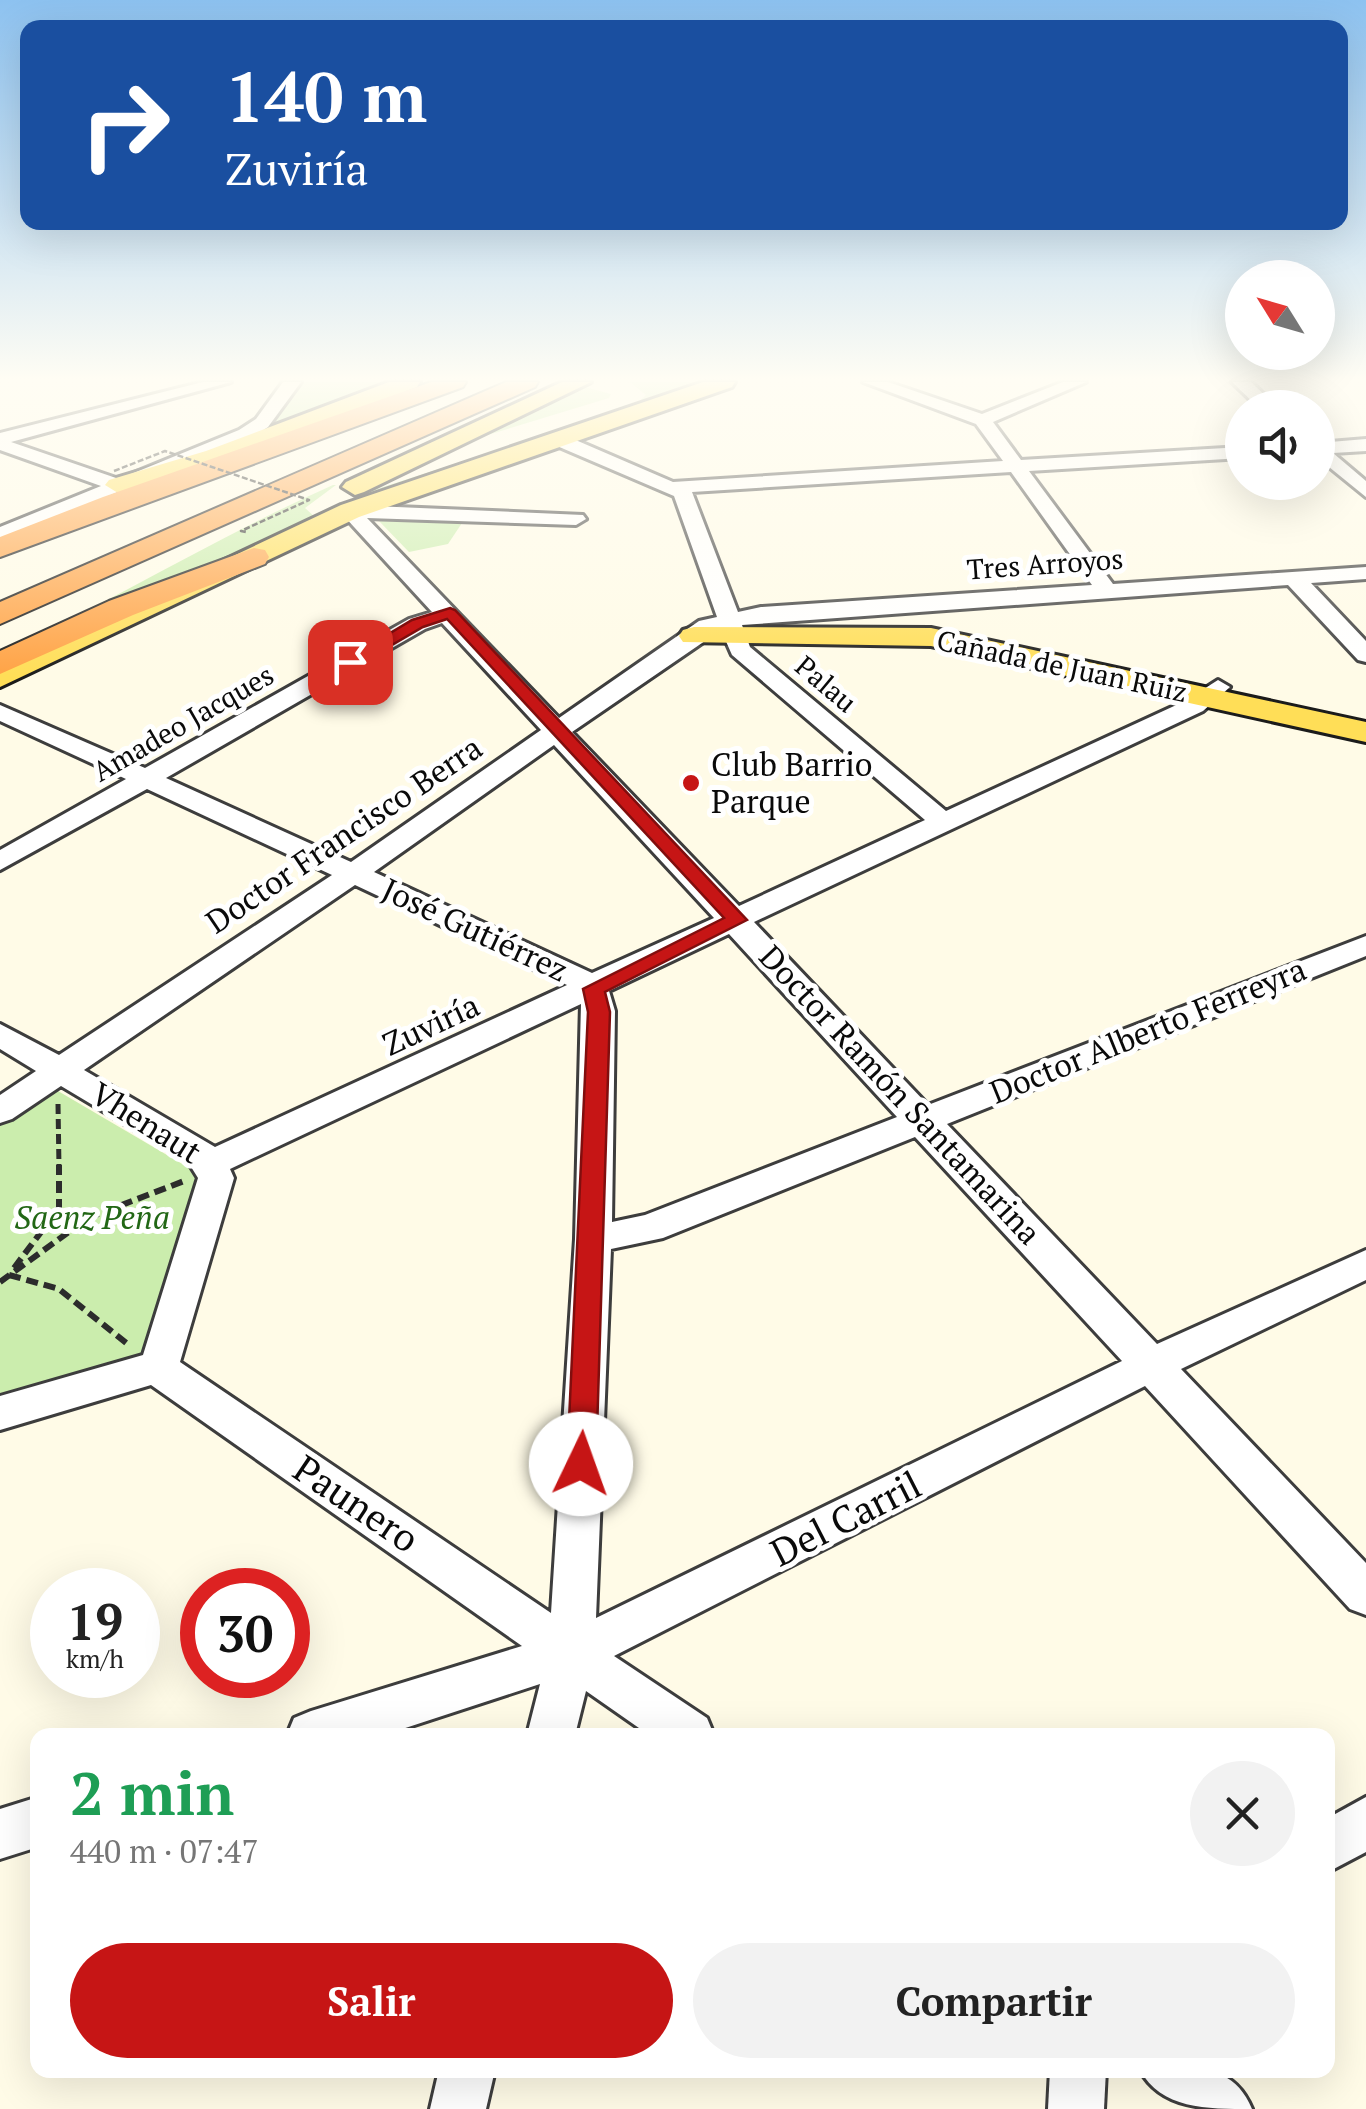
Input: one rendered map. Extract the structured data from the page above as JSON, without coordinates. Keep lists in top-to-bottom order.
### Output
{
  "streets": {
    "main road": ["Cañada de Juan Ruiz"],
    "street": [
      "Tres Arroyos",
      "Palau",
      "Amadeo Jacques",
      "Doctor Francisco Berra",
      "José Gutiérrez",
      "Zuviría",
      "Doctor Alberto Ferreyra",
      "Doctor Ramón Santamarina",
      "Vhenaut",
      "Paunero",
      "Del Carril"
    ]
  },
  "crossings": [
    ["Tres Arroyos", "Cañada de Juan Ruiz"],
    ["Cañada de Juan Ruiz", "Palau"],
    ["Cañada de Juan Ruiz", "Doctor Francisco Berra"],
    ["Cañada de Juan Ruiz", "Zuviría"],
    ["Palau", "Zuviría"],
    ["Amadeo Jacques", "José Gutiérrez"],
    ["Amadeo Jacques", "Doctor Ramón Santamarina"],
    ["Doctor Francisco Berra", "José Gutiérrez"],
    ["Doctor Francisco Berra", "Doctor Ramón Santamarina"],
    ["Doctor Francisco Berra", "Vhenaut"],
    ["José Gutiérrez", "Zuviría"],
    ["José Gutiérrez", "Doctor Alberto Ferreyra"],
    ["José Gutiérrez", "Paunero"],
    ["José Gutiérrez", "Del Carril"],
    ["Zuviría", "Doctor Ramón Santamarina"],
    ["Zuviría", "Vhenaut"],
    ["Doctor Alberto Ferreyra", "Doctor Ramón Santamarina"],
    ["Doctor Ramón Santamarina", "Del Carril"],
    ["Vhenaut", "Paunero"],
    ["Paunero", "Del Carril"]
  ],
  "parks": ["Saenz Peña"],
  "places": ["Club Barrio Parque"],
  "north": "top left",
  "page": {
    "turn": ["140 m", "Zuviría"],
    "speed": "19 km/h",
    "limit": "30",
    "heading": ["2 min", "440 m · 07:47"],
    "buttons": ["Salir", "Compartir"]
  }
}
